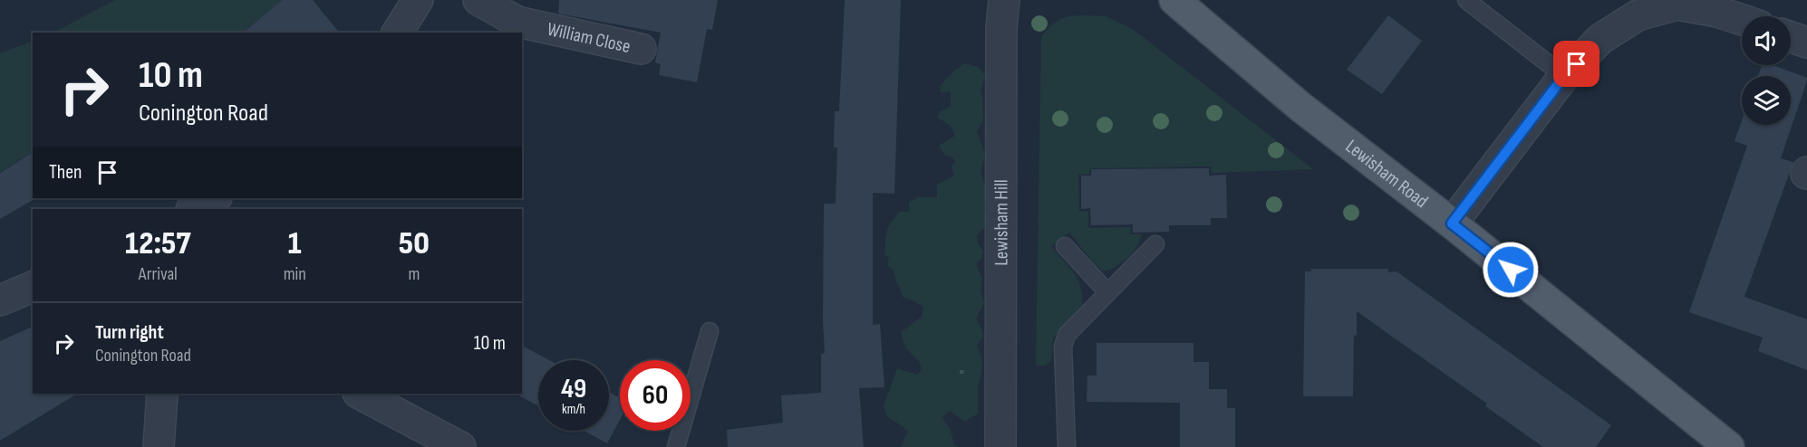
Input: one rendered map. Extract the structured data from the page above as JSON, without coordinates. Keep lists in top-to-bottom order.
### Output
{
  "streets": {
    "main road": ["Lewisham Road"],
    "street": ["William Close", "Lewisham Hill"]
  },
  "page": {
    "turn": ["10 m", "Conington Road"],
    "then": "Then",
    "eta": [
      "12:57",
      "Arrival",
      "1",
      "min",
      "50",
      "m"
    ],
    "list": [
      {
        "name": "Turn right",
        "note": "Conington Road",
        "value": "10 m"
      }
    ],
    "speed": "49 km/h",
    "limit": "60"
  }
}
